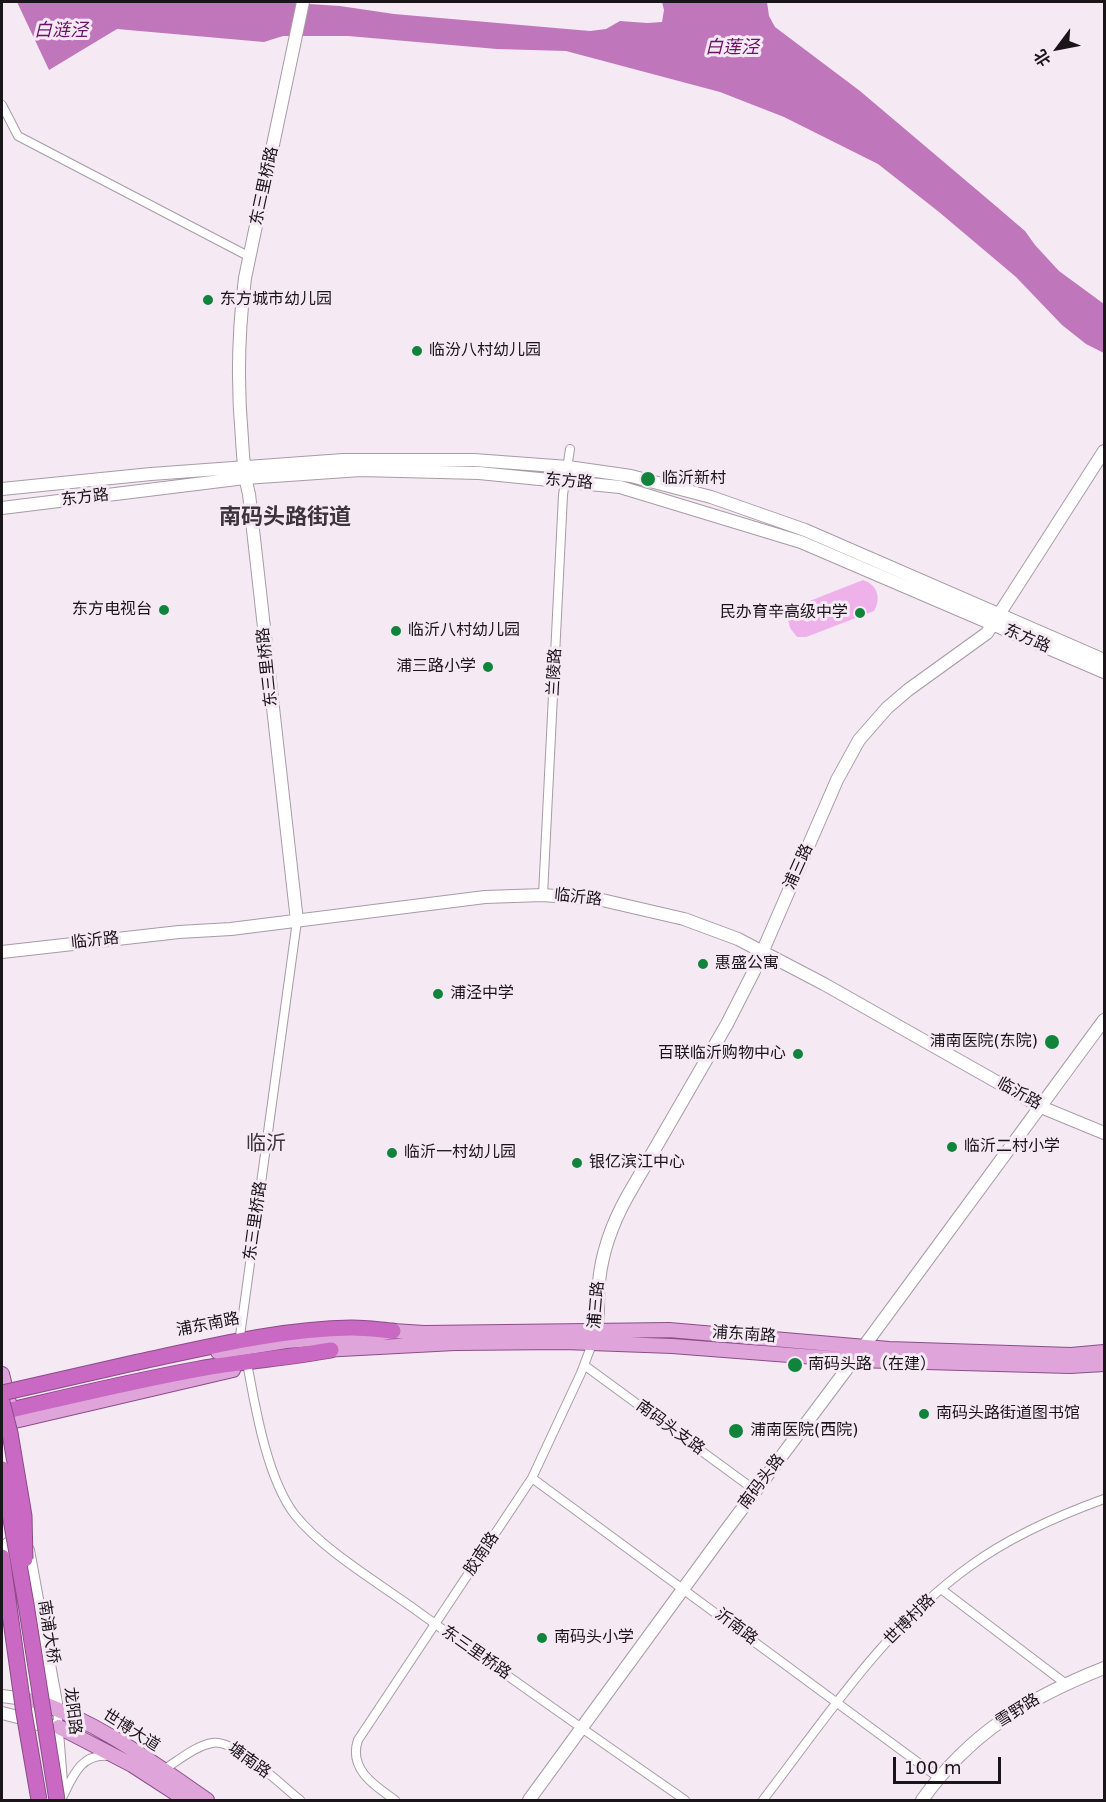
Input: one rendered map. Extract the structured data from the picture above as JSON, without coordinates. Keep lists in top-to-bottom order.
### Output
{
  "streets": {
    "highway": ["南浦大桥"],
    "main road": ["浦东南路", "世博大道"],
    "street": [
      "东三里桥路",
      "东方路",
      "兰陵路",
      "浦三路",
      "临沂路",
      "南码头支路",
      "南码头路",
      "胶南路",
      "世博村路",
      "沂南路",
      "龙阳路",
      "雪野路",
      "塘南路"
    ]
  },
  "crossings": [
    ["东三里桥路", "东方路"],
    ["东三里桥路", "临沂路"],
    ["东三里桥路", "浦东南路"],
    ["东三里桥路", "南码头路"],
    ["东三里桥路", "胶南路"],
    ["东方路", "兰陵路"],
    ["东方路", "浦三路"],
    ["兰陵路", "临沂路"],
    ["浦三路", "临沂路"],
    ["浦三路", "浦东南路"],
    ["浦三路", "胶南路"],
    ["临沂路", "南码头路"],
    ["浦东南路", "南码头路"],
    ["浦东南路", "胶南路"],
    ["南码头支路", "南码头路"],
    ["南码头支路", "胶南路"],
    ["南码头路", "沂南路"],
    ["胶南路", "沂南路"],
    ["世博村路", "沂南路"],
    ["沂南路", "雪野路"],
    ["南浦大桥", "龙阳路"],
    ["龙阳路", "世博大道"],
    ["世博大道", "塘南路"]
  ],
  "districts": ["南码头路街道", "临沂"],
  "water": ["白涟泾", "白莲泾"],
  "places": [
    "东方城市幼儿园",
    "临汾八村幼儿园",
    "临沂新村",
    "东方电视台",
    "民办育辛高级中学",
    "临沂八村幼儿园",
    "浦三路小学",
    "惠盛公寓",
    "浦泾中学",
    "浦南医院(东院)",
    "百联临沂购物中心",
    "临沂二村小学",
    "临沂一村幼儿园",
    "银亿滨江中心",
    "南码头路（在建）",
    "南码头路街道图书馆",
    "浦南医院(西院)",
    "南码头小学"
  ],
  "scale_bar": "100 m",
  "north": "bottom left"
}
